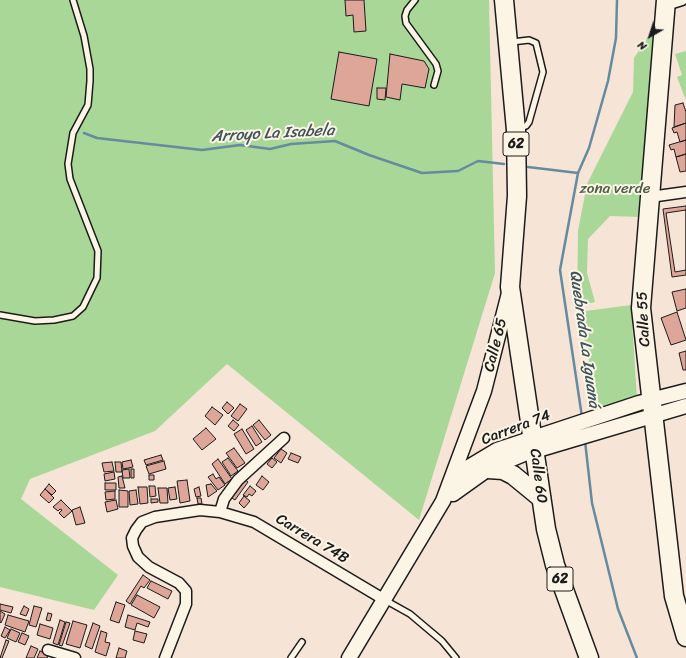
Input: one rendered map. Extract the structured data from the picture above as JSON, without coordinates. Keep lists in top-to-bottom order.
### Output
{
  "streets": {
    "highway": [
      "62",
      "Calle 55",
      "Calle 65",
      "Calle 60"
    ],
    "street": ["Carrera 74", "Carrera 74B"]
  },
  "crossings": [
    ["Calle 55", "Carrera 74"],
    ["Calle 65", "Carrera 74"],
    ["Calle 65", "Calle 60"],
    ["Calle 65", "Carrera 74B"],
    ["Carrera 74", "Calle 60"]
  ],
  "water": ["Arroyo La Isabela", "Quebrada La Iguaná"],
  "parks": ["zona verde"],
  "north": "bottom left"
}
